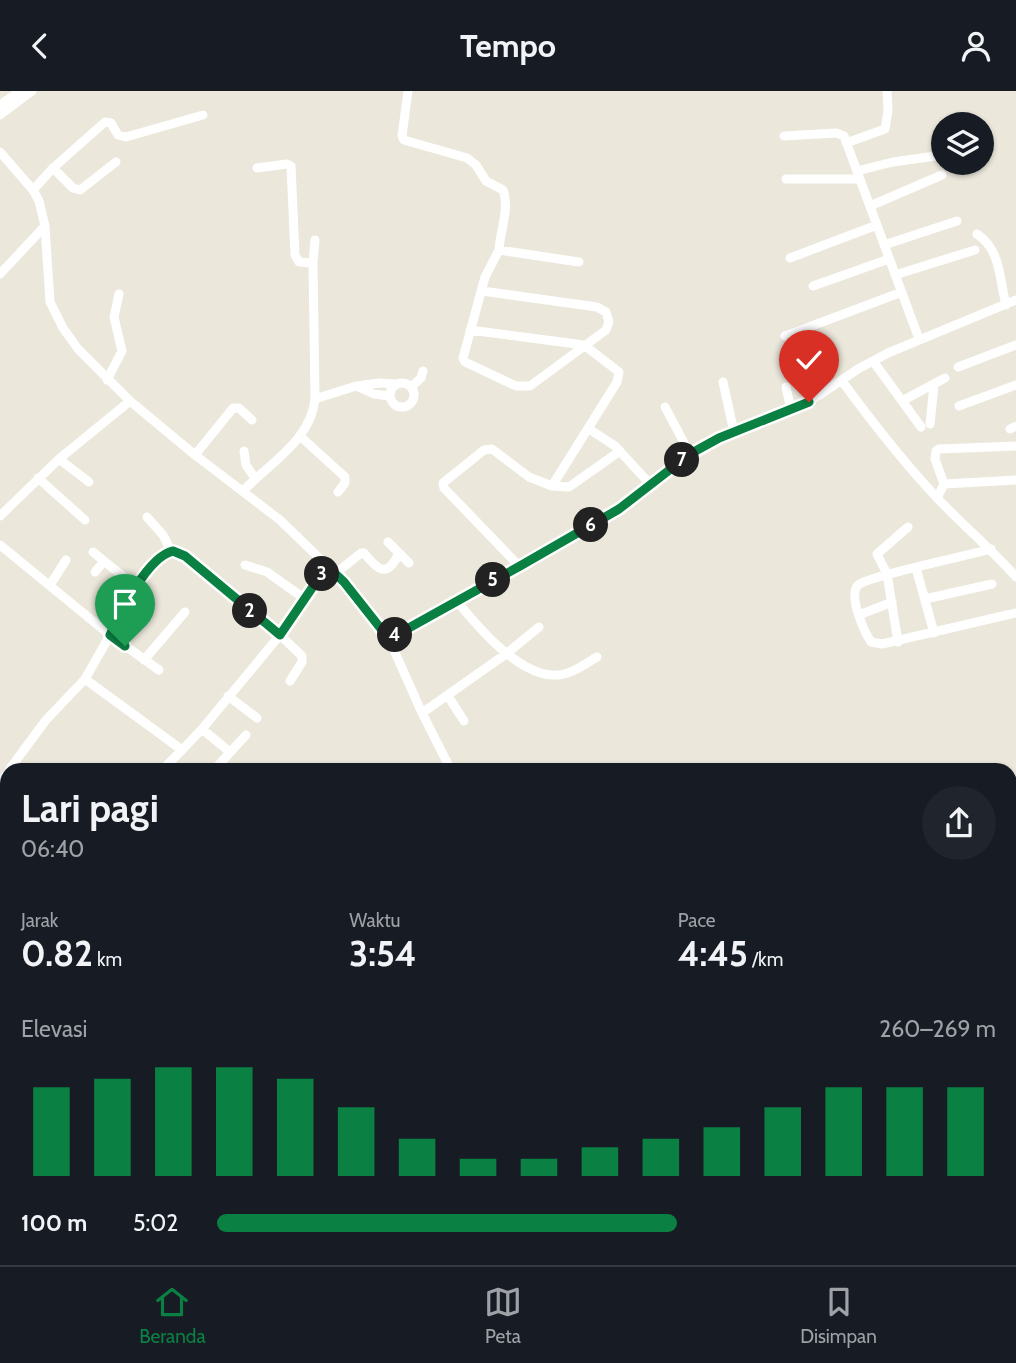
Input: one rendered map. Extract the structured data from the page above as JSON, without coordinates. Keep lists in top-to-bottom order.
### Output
{
  "page": {
    "header": "Tempo",
    "pins": [
      "7",
      "6",
      "3",
      "5",
      "2",
      "4"
    ],
    "heading": ["Lari pagi", "06:40"],
    "stats": [
      ["Jarak", "0.82 km"],
      ["Waktu", "3:54"],
      ["Pace", "4:45 /km"]
    ],
    "chart": ["Elevasi", "260–269 m"],
    "list": [
      {
        "name": "100 m",
        "note": "5:02"
      }
    ],
    "tabs": ["Beranda", "Peta", "Disimpan"]
  }
}
